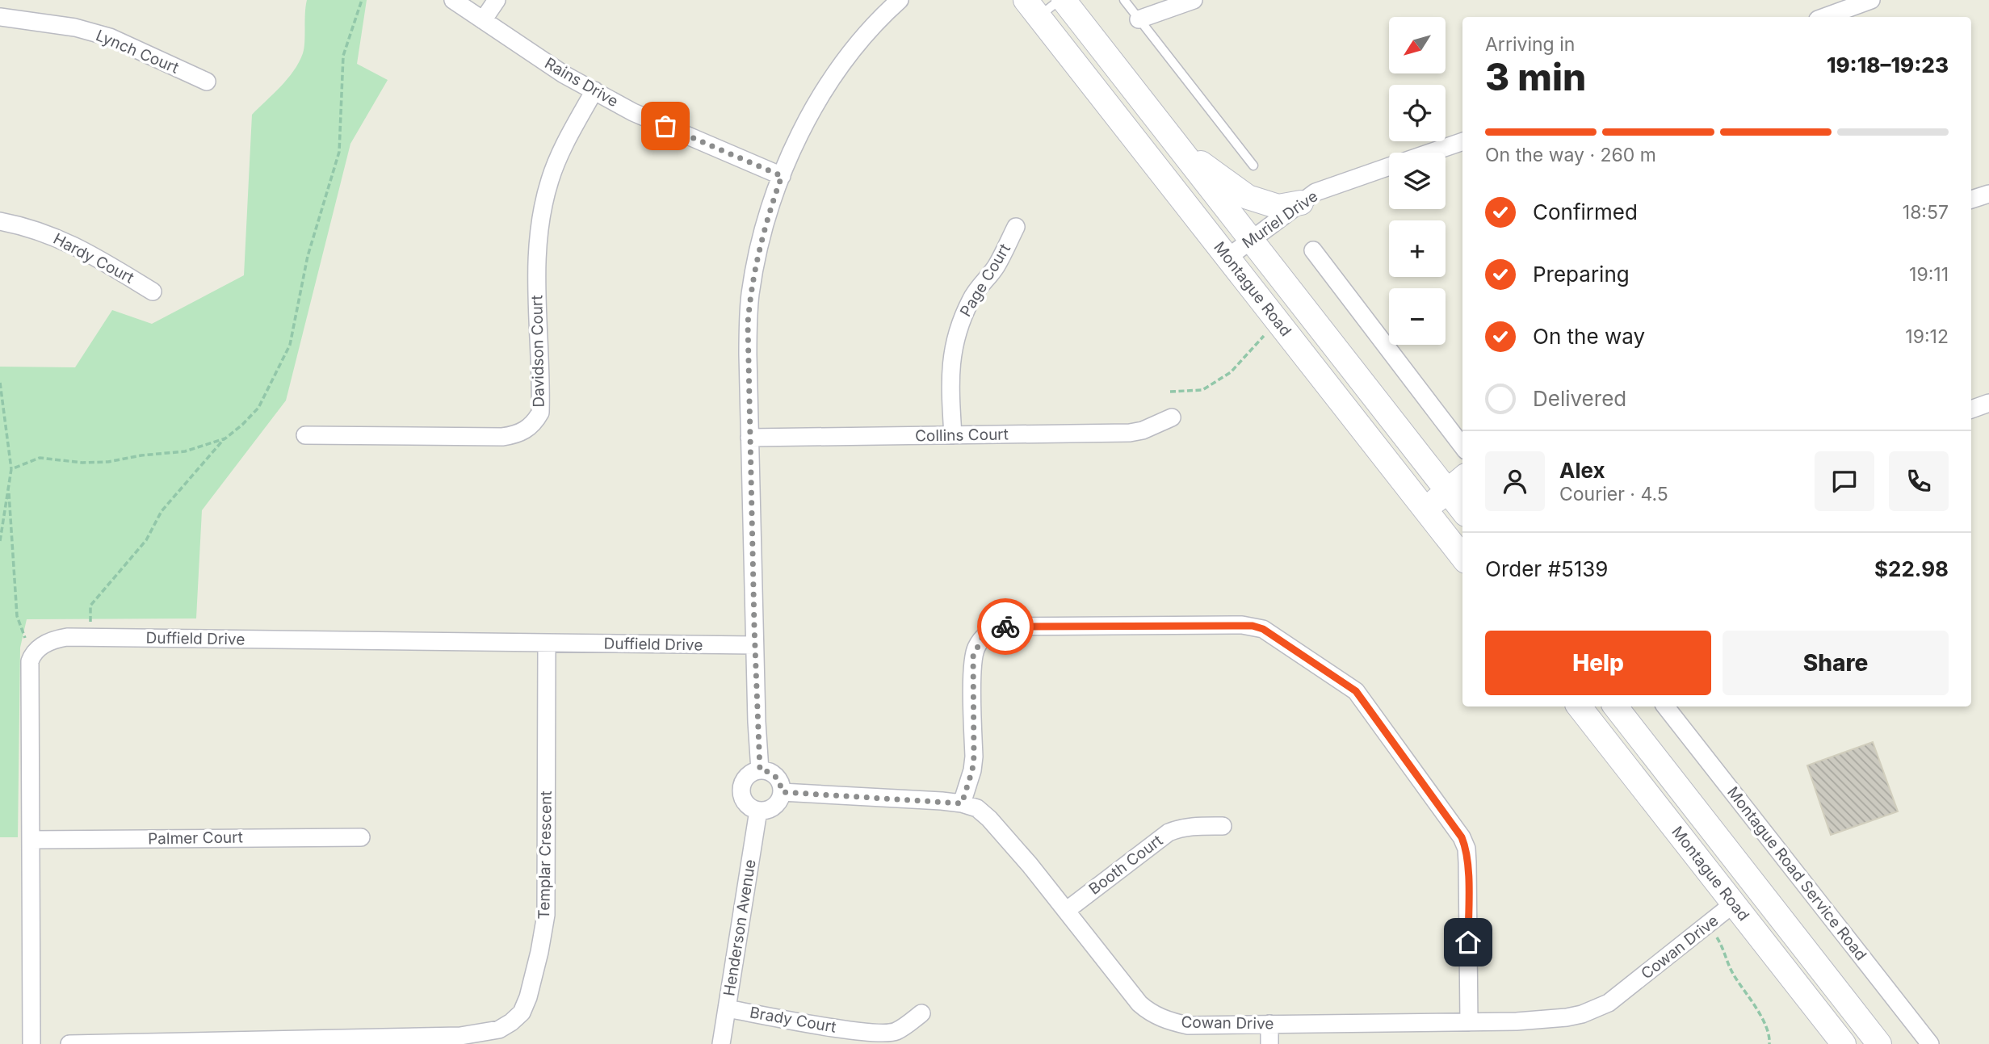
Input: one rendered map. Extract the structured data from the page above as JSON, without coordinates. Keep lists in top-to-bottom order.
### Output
{
  "streets": {
    "main road": ["Montague Road"],
    "street": [
      "Lynch Court",
      "Rains Drive",
      "Muriel Drive",
      "Hardy Court",
      "Page Court",
      "Davidson Court",
      "Collins Court",
      "Duffield Drive",
      "Palmer Court",
      "Templar Crescent",
      "Booth Court",
      "Montague Road Service Road",
      "Henderson Avenue",
      "Cowan Drive",
      "Brady Court"
    ]
  },
  "crossings": [
    ["Rains Drive", "Davidson Court"],
    ["Muriel Drive", "Montague Road"],
    ["Page Court", "Collins Court"],
    ["Montague Road", "Cowan Drive"],
    ["Duffield Drive", "Templar Crescent"],
    ["Booth Court", "Cowan Drive"],
    ["Henderson Avenue", "Cowan Drive"],
    ["Henderson Avenue", "Brady Court"]
  ],
  "north": "bottom left",
  "page": {
    "map_buttons": ["+", "−"],
    "heading": ["3 min", "Arriving in", "19:18–19:23"],
    "panel": [
      "Alex",
      "Courier · 4.5",
      "Order #5139",
      "$22.98"
    ],
    "bar": "On the way · 260 m",
    "list": [
      ["Confirmed", "18:57"],
      ["Preparing", "19:11"],
      ["On the way", "19:12"],
      "Delivered"
    ],
    "buttons": ["Help", "Share"]
  }
}
